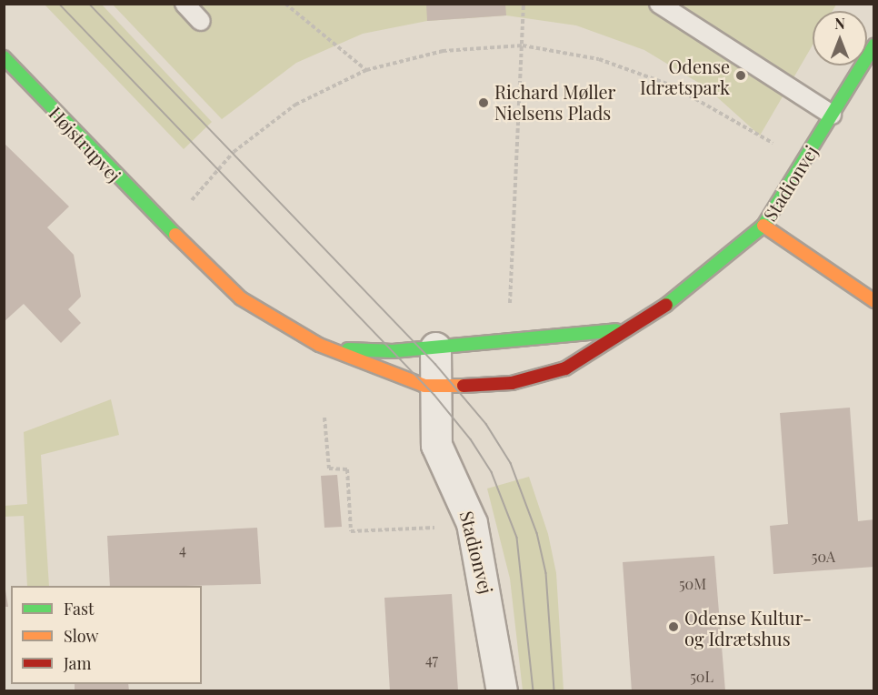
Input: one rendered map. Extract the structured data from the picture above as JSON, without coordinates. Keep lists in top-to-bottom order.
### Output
{
  "streets": {
    "street": ["Højstrupvej", "Stadionvej"]
  },
  "crossings": [
    ["Højstrupvej", "Stadionvej"]
  ],
  "places": ["Odense Idrætspark", "Richard Møller Nielsens Plads", "Odense Kultur- og Idrætshus"],
  "house_numbers": [
    "4",
    "50A",
    "50M",
    "47",
    "50L"
  ],
  "legend": ["Fast", "Slow", "Jam"],
  "north": "top"
}
